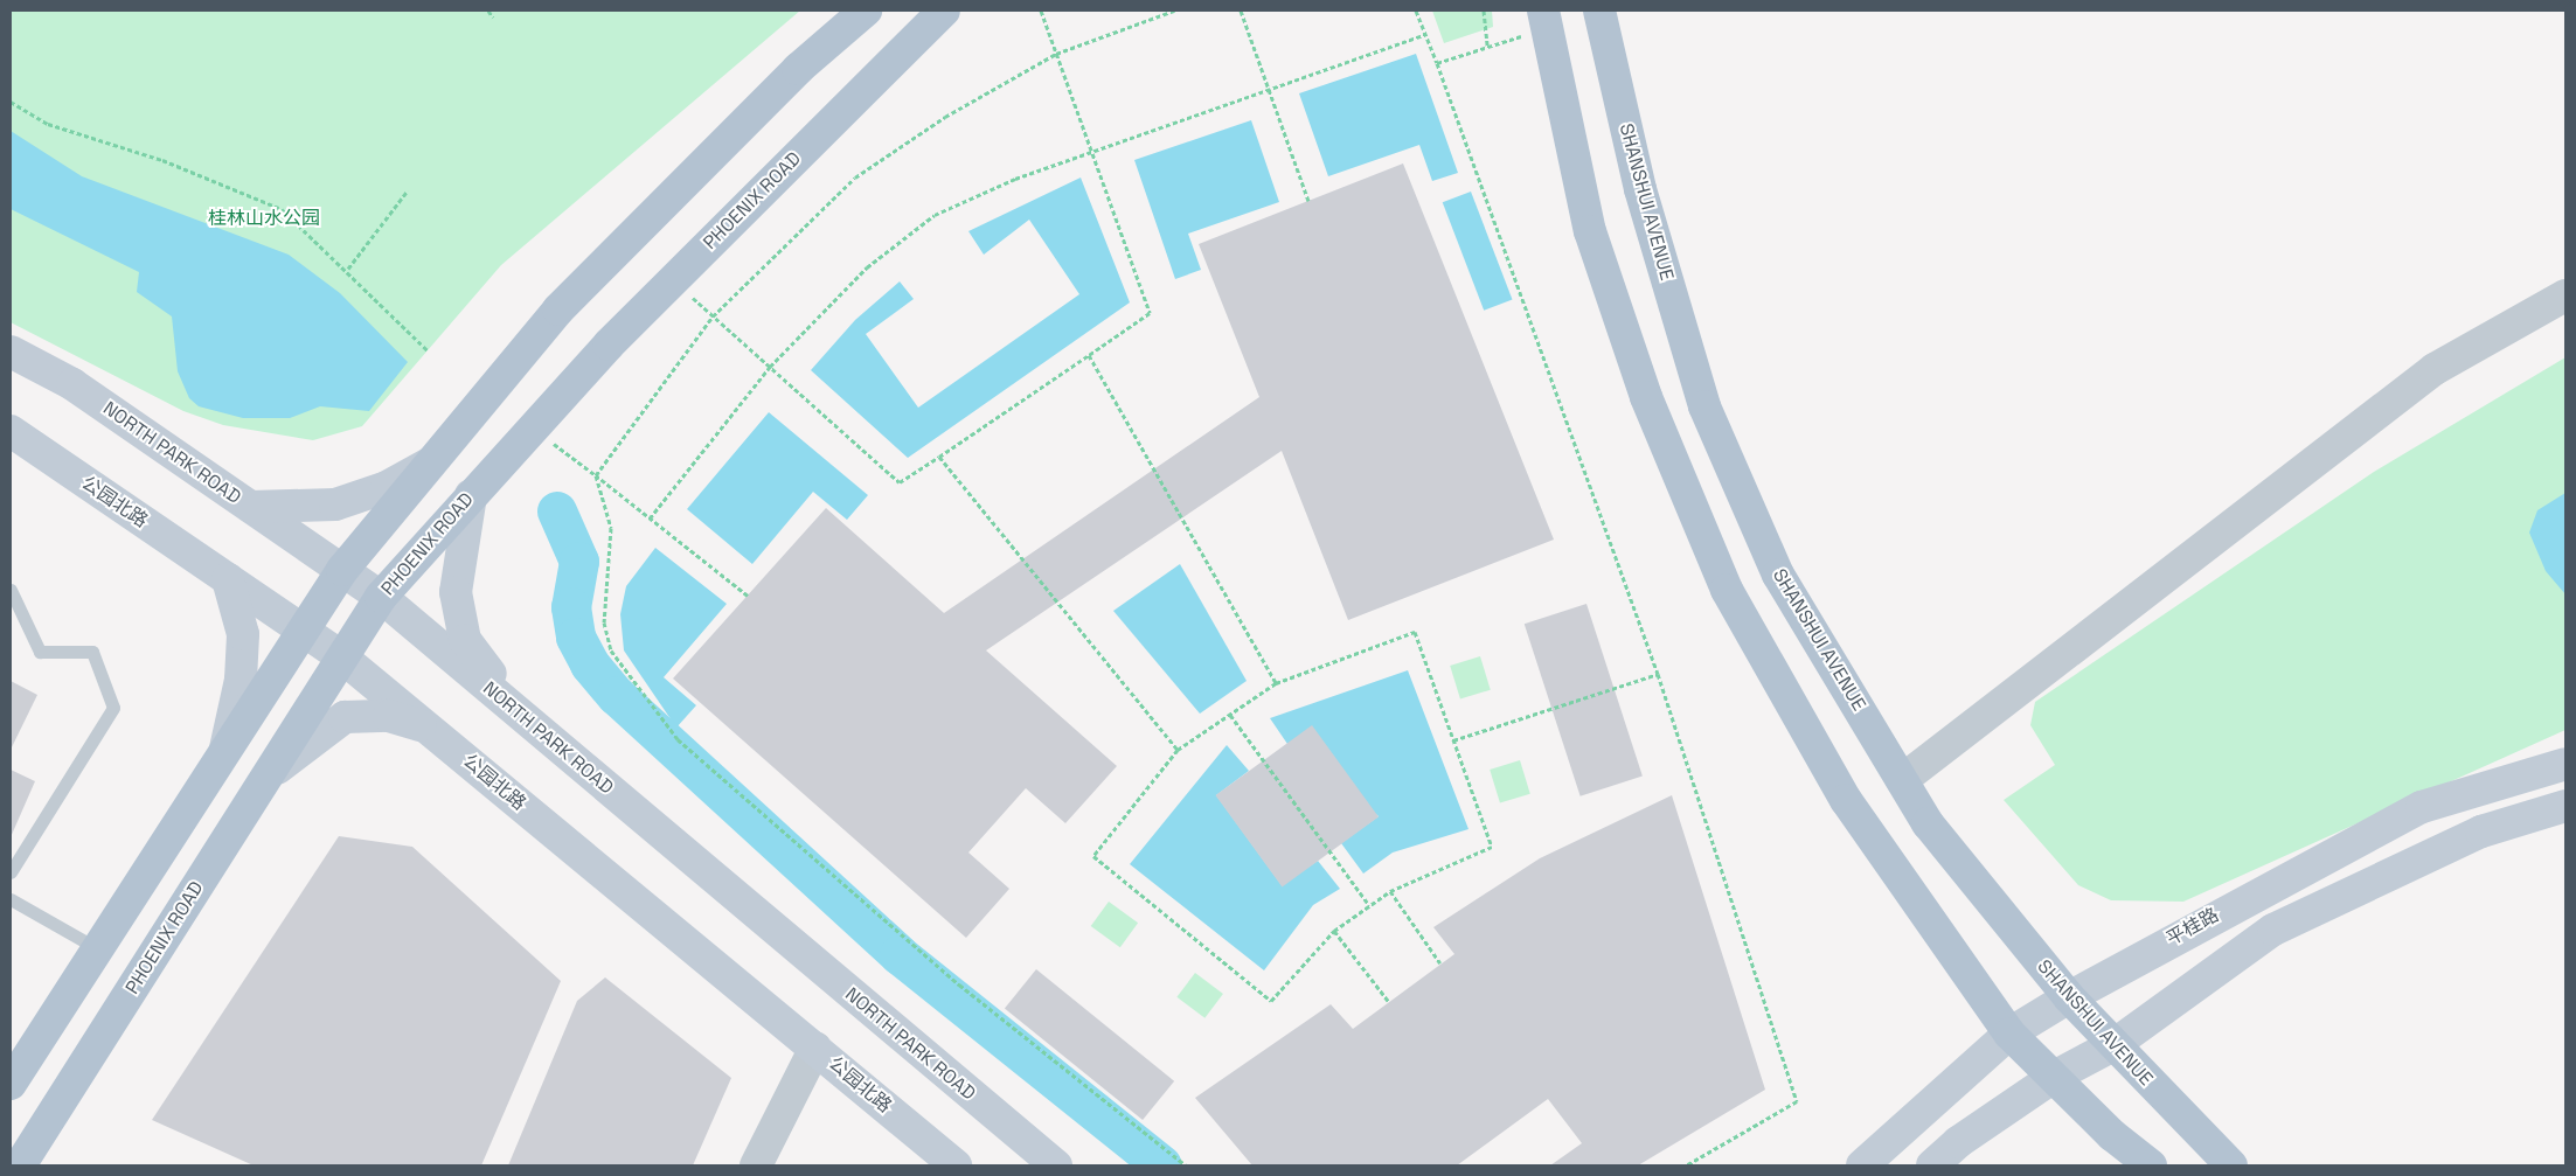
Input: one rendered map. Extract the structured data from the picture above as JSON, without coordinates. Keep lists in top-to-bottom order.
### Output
{
  "streets": {
    "main road": [
      "PHOENIX ROAD",
      "SHANSHUI AVENUE",
      "NORTH PARK ROAD",
      "公园北路",
      "平桂路"
    ]
  },
  "crossings": [
    ["PHOENIX ROAD", "NORTH PARK ROAD"],
    ["PHOENIX ROAD", "公园北路"],
    ["SHANSHUI AVENUE", "平桂路"]
  ],
  "parks": ["桂林山水公园"]
}
